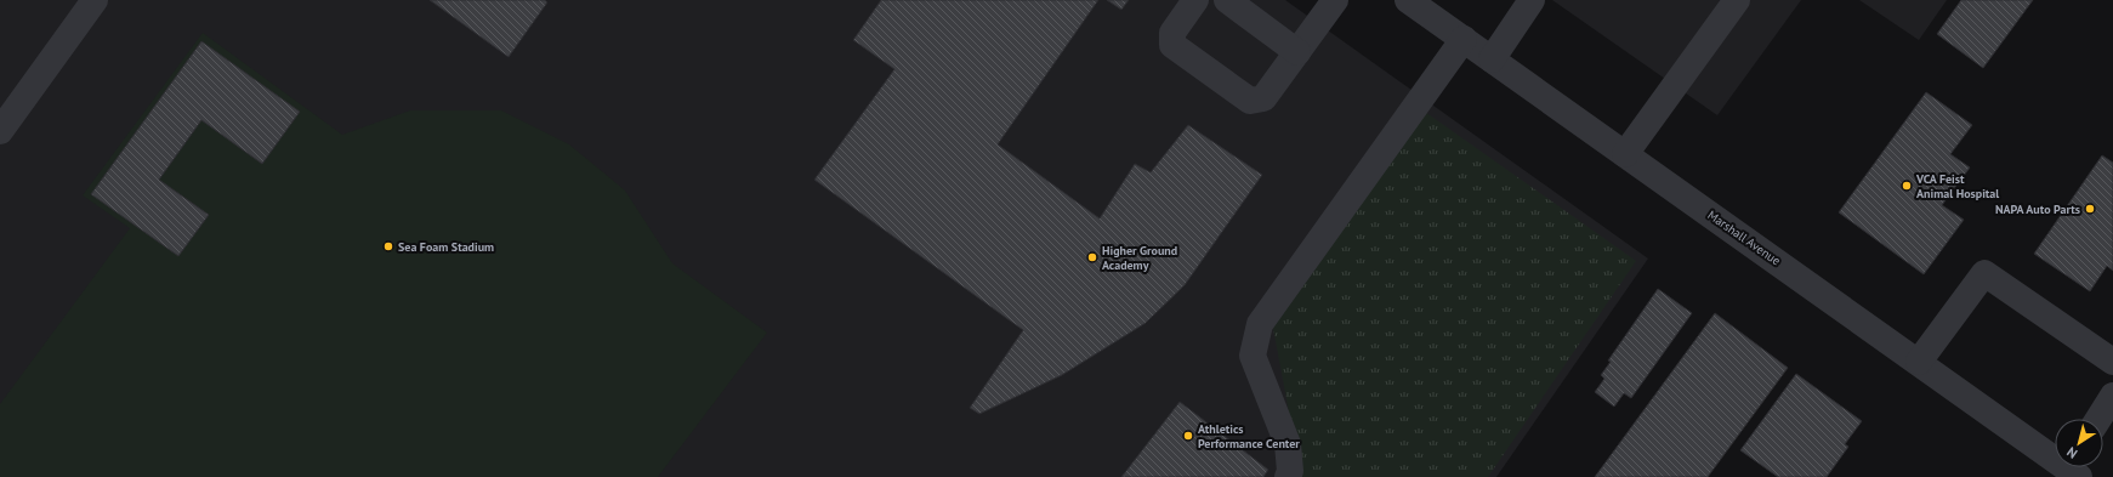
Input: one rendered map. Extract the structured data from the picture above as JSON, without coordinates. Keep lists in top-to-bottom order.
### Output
{
  "streets": {
    "street": ["Marshall Avenue"]
  },
  "places": [
    "VCA Feist Animal Hospital",
    "NAPA Auto Parts",
    "Sea Foam Stadium",
    "Higher Ground Academy",
    "Athletics Performance Center"
  ],
  "north": "bottom left"
}
